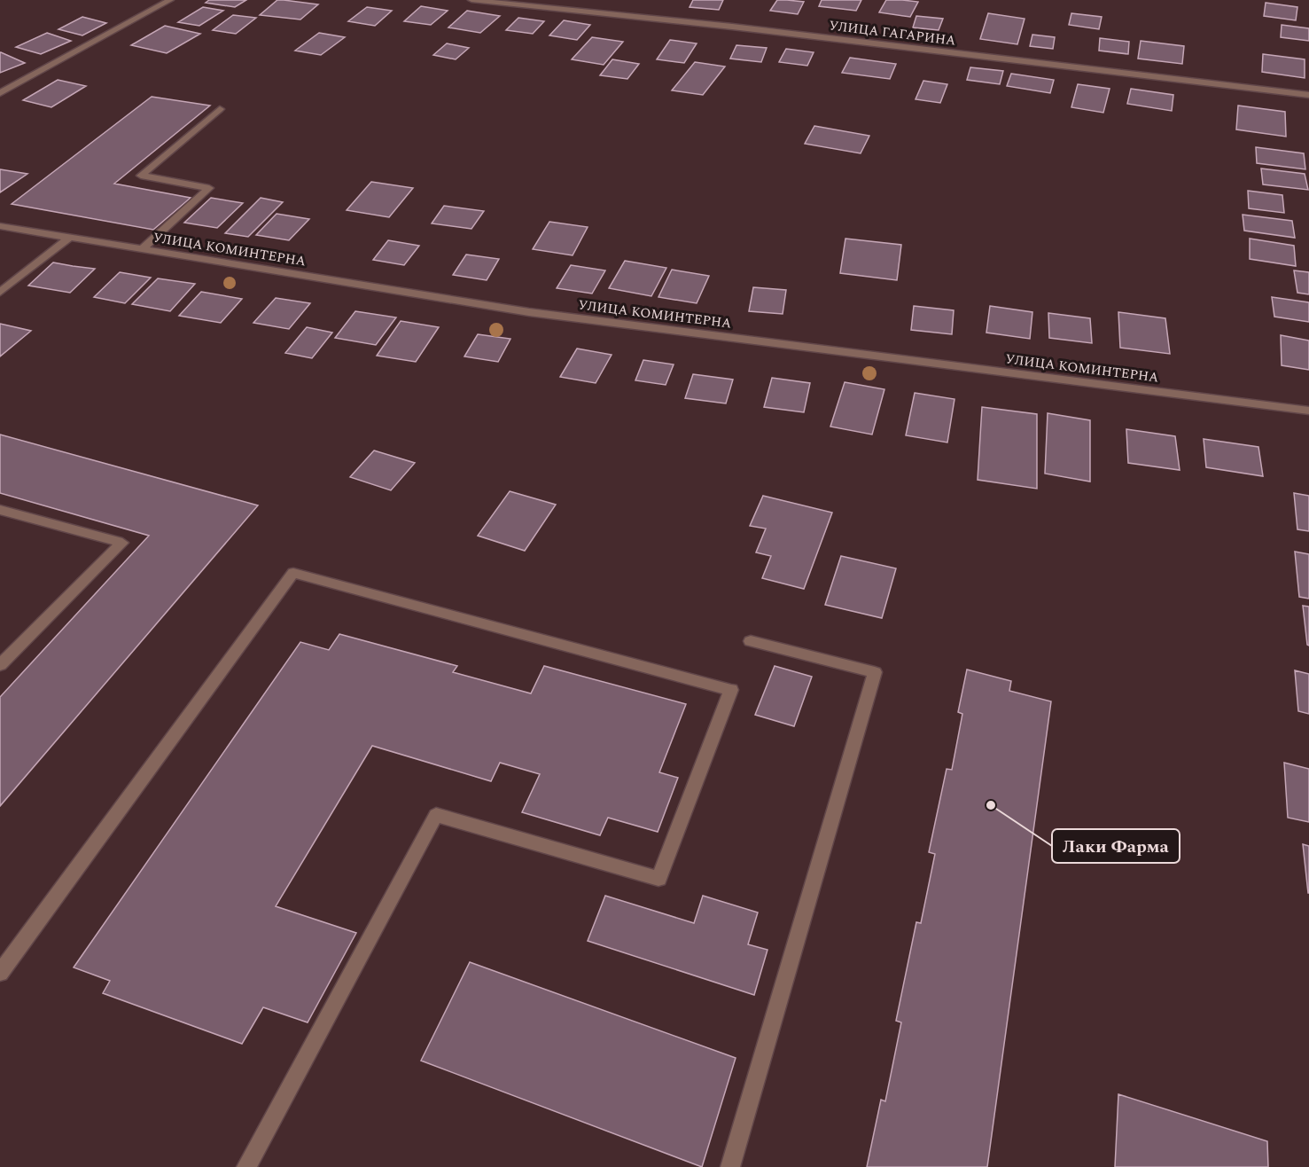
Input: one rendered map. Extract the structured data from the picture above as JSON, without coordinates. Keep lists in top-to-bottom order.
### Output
{
  "streets": {
    "street": ["УЛИЦА ГАГАРИНА", "УЛИЦА КОМИНТЕРНА"]
  },
  "places": ["Лаки Фарма"]
}
